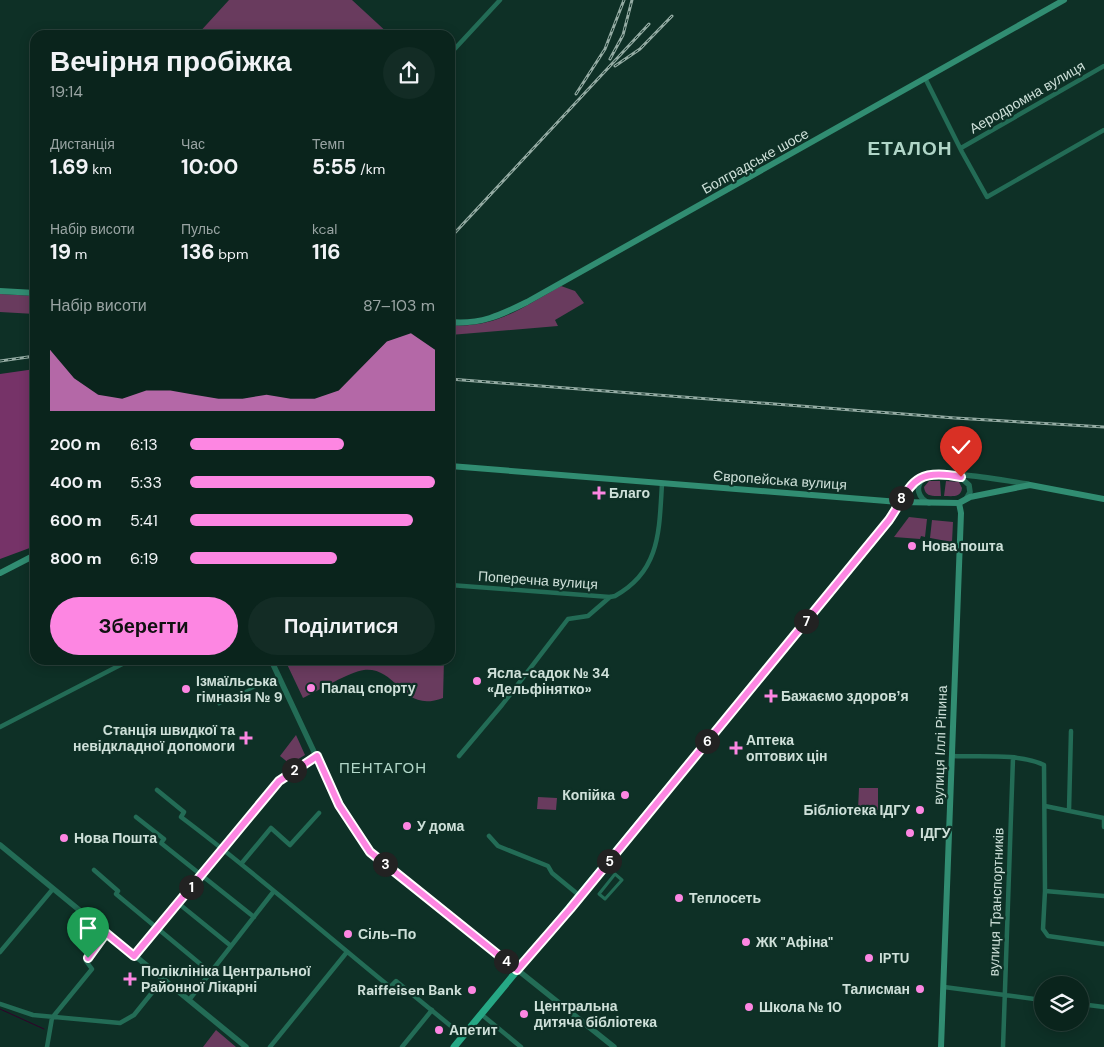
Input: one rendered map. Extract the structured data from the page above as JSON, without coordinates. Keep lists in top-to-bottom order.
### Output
{
  "streets": {
    "main road": ["Болградське шосе", "Європейська вулиця", "вулиця Іллі Ріпина"],
    "street": ["Аеродромна вулиця", "Поперечна вулиця", "вулиця Транспортників"]
  },
  "crossings": [
    ["Аеродромна вулиця", "Болградське шосе"],
    ["Європейська вулиця", "Поперечна вулиця"],
    ["Європейська вулиця", "вулиця Іллі Ріпина"]
  ],
  "districts": ["ЕТАЛОН", "ПЕНТАГОН"],
  "places": {
    "health": [
      "Благо",
      "Бажаємо здоровʼя",
      "Станція швидкої та невідкладної допомоги",
      "Аптека оптових цін",
      "Поліклініка Центральної Районної Лікарні"
    ],
    "other": [
      "Нова пошта",
      "Ясла-садок № 34 «Дельфінятко»",
      "Палац спорту",
      "Ізмаїльська гімназія № 9",
      "Копійка",
      "Бібліотека ІДГУ",
      "У дома",
      "ІДГУ",
      "Нова Пошта",
      "Теплосеть",
      "Сіль-По",
      "ЖК \"Афіна\"",
      "IPTU",
      "Талисман",
      "Raiffeisen Bank",
      "Школа № 10",
      "Центральна дитяча бібліотека",
      "Апетит"
    ]
  },
  "page": {
    "heading": ["Вечірня пробіжка", "19:14"],
    "stats": [
      ["Дистанція", "1.69 km"],
      ["Час", "10:00"],
      ["Темп", "5:55 /km"],
      ["Набір висоти", "19 m"],
      ["Пульс", "136 bpm"],
      ["kcal", "116"]
    ],
    "chart": ["Набір висоти", "87–103 m"],
    "list": [
      {
        "name": "200 m",
        "note": "6:13"
      },
      {
        "name": "400 m",
        "note": "5:33"
      },
      {
        "name": "600 m",
        "note": "5:41"
      },
      {
        "name": "800 m",
        "note": "6:19"
      }
    ],
    "pins": [
      "8",
      "7",
      "6",
      "2",
      "5",
      "3",
      "1",
      "4"
    ],
    "buttons": ["Зберегти", "Поділитися"]
  }
}
